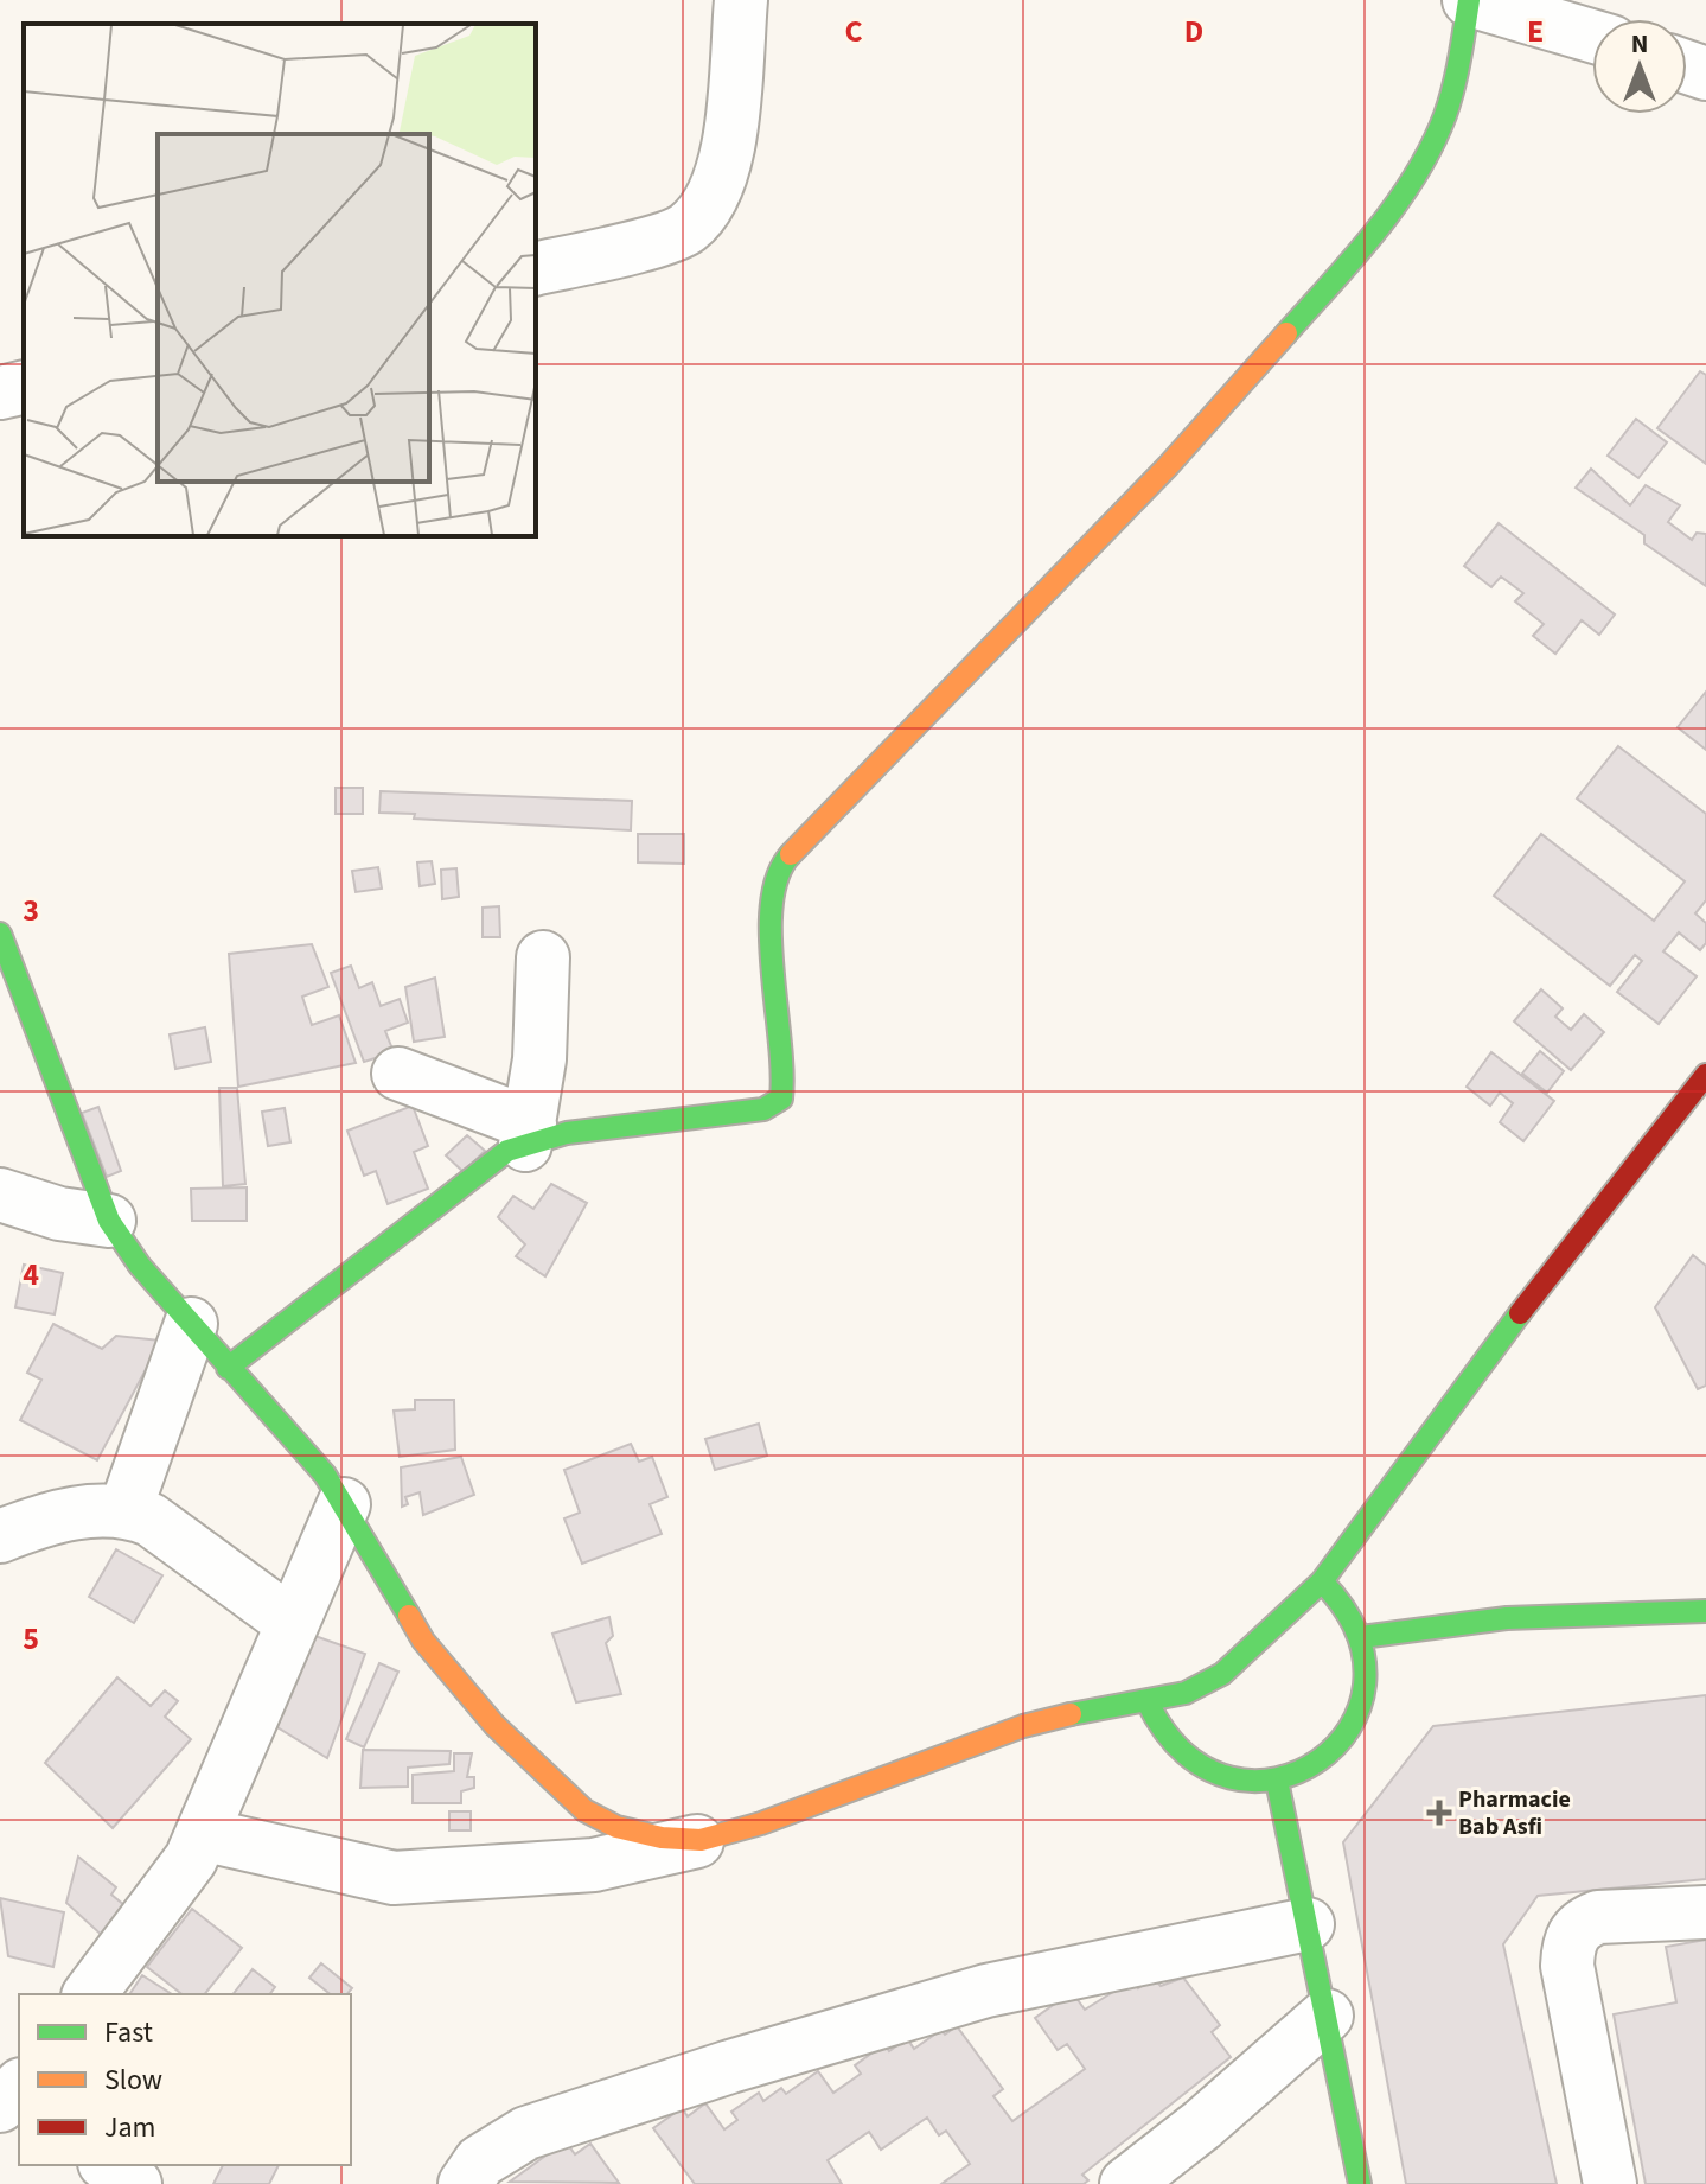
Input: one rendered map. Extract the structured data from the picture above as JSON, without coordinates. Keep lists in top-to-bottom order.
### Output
{
  "places": {
    "health": ["Pharmacie Bab Asfi"]
  },
  "legend": ["Fast", "Slow", "Jam"],
  "north": "top",
  "grid": {
    "columns": ["C", "D", "E"],
    "rows": ["3", "4", "5"]
  }
}
